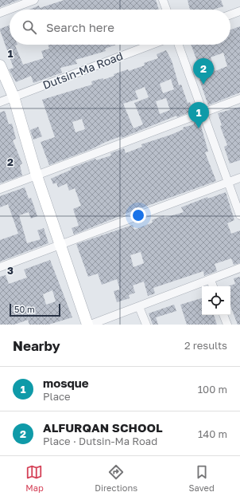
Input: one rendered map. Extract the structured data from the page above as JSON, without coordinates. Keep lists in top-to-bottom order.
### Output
{
  "streets": {
    "street": ["Dutsin-Ma Road"]
  },
  "scale_bar": "50 m",
  "page": {
    "search": "Search here",
    "pins": ["2", "1"],
    "scale": "50 m",
    "heading": ["Nearby", "2 results"],
    "list": [
      {
        "mark": "1",
        "name": "mosque",
        "note": "Place",
        "value": "100 m"
      },
      {
        "mark": "2",
        "name": "ALFURQAN SCHOOL",
        "note": "Place · Dutsin-Ma Road",
        "value": "140 m"
      }
    ],
    "nav": ["Map", "Directions", "Saved"]
  },
  "grid": {
    "rows": ["1", "2", "3"]
  }
}
